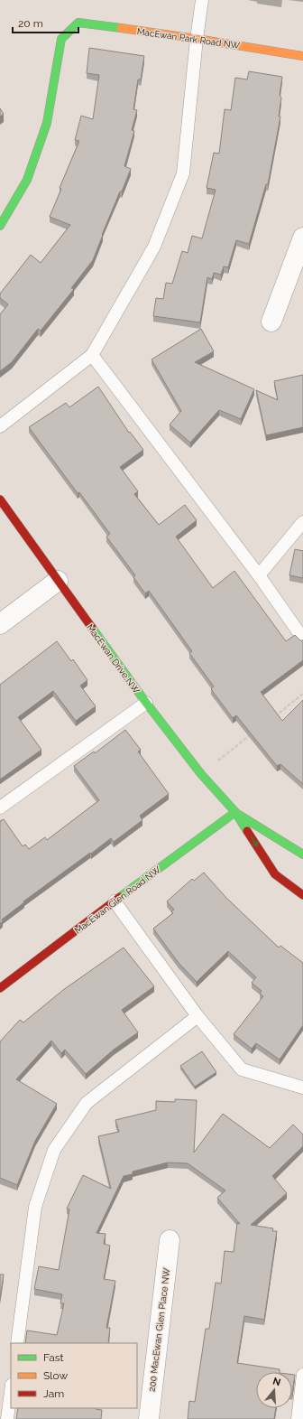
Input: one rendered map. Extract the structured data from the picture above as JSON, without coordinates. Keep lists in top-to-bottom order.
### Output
{
  "streets": {
    "street": [
      "MacEwan Park Road NW",
      "MacEwan Drive NW",
      "MacEwan Glen Road NW",
      "200 MacEwan Glen Place NW"
    ]
  },
  "crossings": [
    ["MacEwan Drive NW", "MacEwan Glen Road NW"]
  ],
  "legend": ["Fast", "Slow", "Jam"],
  "scale_bar": "20 m",
  "north": "top"
}
